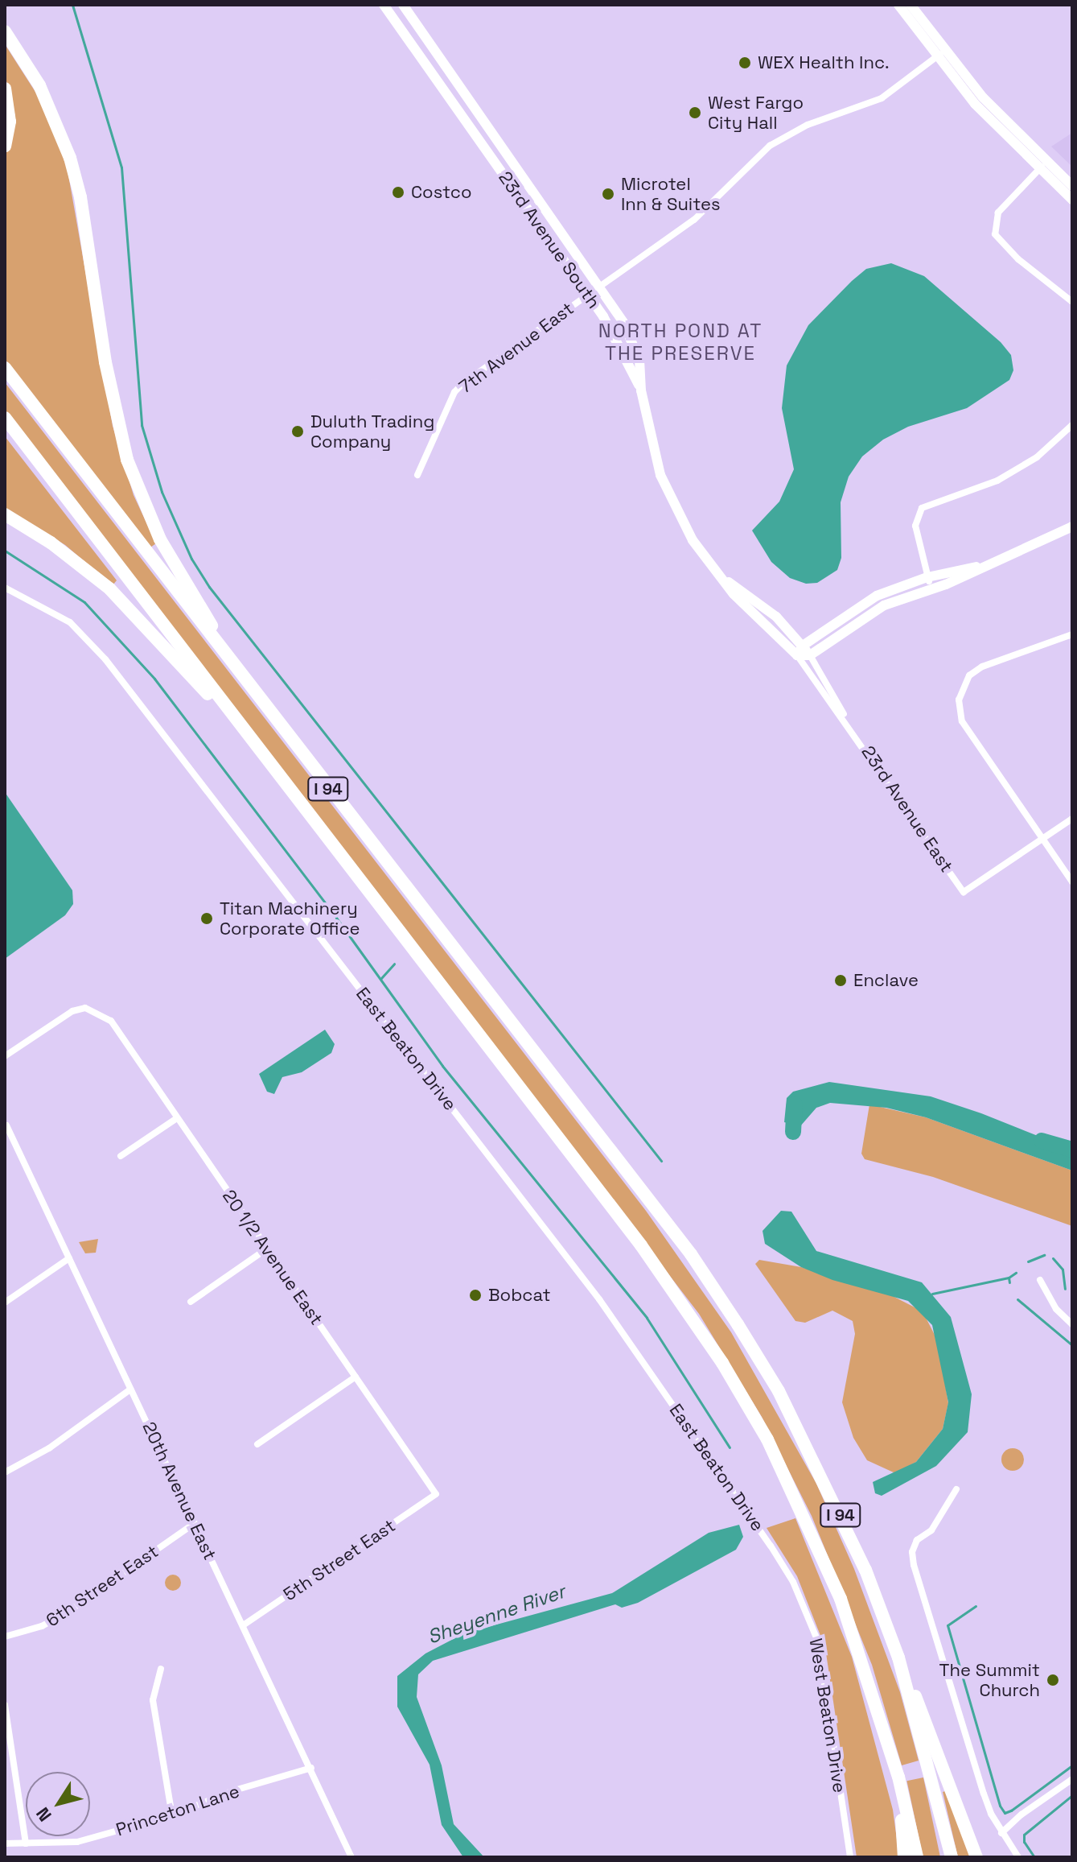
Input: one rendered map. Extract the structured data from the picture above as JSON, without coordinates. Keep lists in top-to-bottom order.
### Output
{
  "streets": {
    "highway": ["I 94"],
    "street": [
      "23rd Avenue South",
      "7th Avenue East",
      "23rd Avenue East",
      "East Beaton Drive",
      "20 1/2 Avenue East",
      "20th Avenue East",
      "5th Street East",
      "6th Street East",
      "West Beaton Drive",
      "Princeton Lane"
    ]
  },
  "crossings": [
    ["23rd Avenue South", "7th Avenue East"],
    ["23rd Avenue South", "23rd Avenue East"],
    ["East Beaton Drive", "West Beaton Drive"],
    ["20 1/2 Avenue East", "5th Street East"],
    ["20th Avenue East", "5th Street East"],
    ["20th Avenue East", "6th Street East"],
    ["20th Avenue East", "Princeton Lane"]
  ],
  "districts": ["NORTH POND AT THE PRESERVE"],
  "water": ["Sheyenne River"],
  "places": [
    "WEX Health Inc.",
    "West Fargo City Hall",
    "Costco",
    "Microtel Inn & Suites",
    "Duluth Trading Company",
    "Titan Machinery Corporate Office",
    "Enclave",
    "Bobcat",
    "The Summit Church"
  ],
  "north": "bottom left"
}
